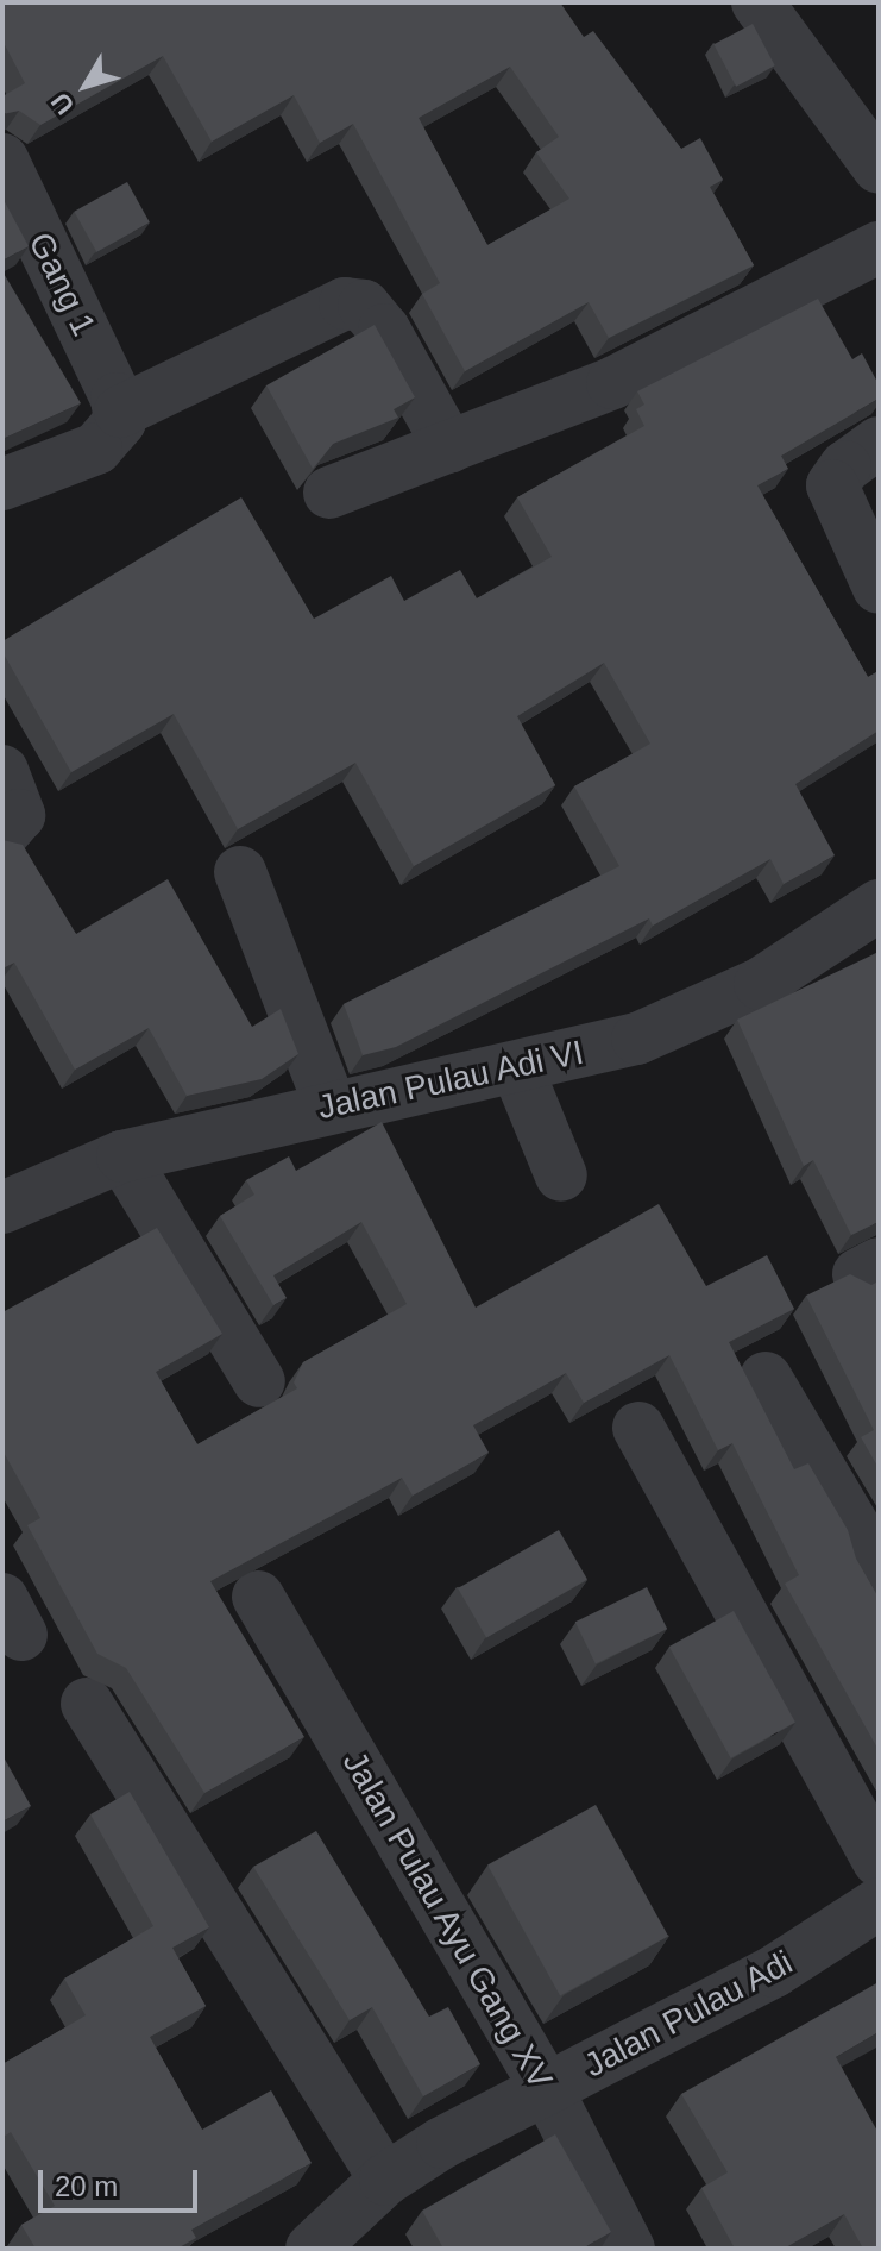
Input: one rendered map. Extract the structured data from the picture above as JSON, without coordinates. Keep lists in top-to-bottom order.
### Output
{
  "streets": {
    "street": [
      "Gang 1",
      "Jalan Pulau Adi VI",
      "Jalan Pulau Ayu Gang XV",
      "Jalan Pulau Adi"
    ]
  },
  "crossings": [
    ["Jalan Pulau Ayu Gang XV", "Jalan Pulau Adi"]
  ],
  "scale_bar": "20 m",
  "north": "bottom left"
}
